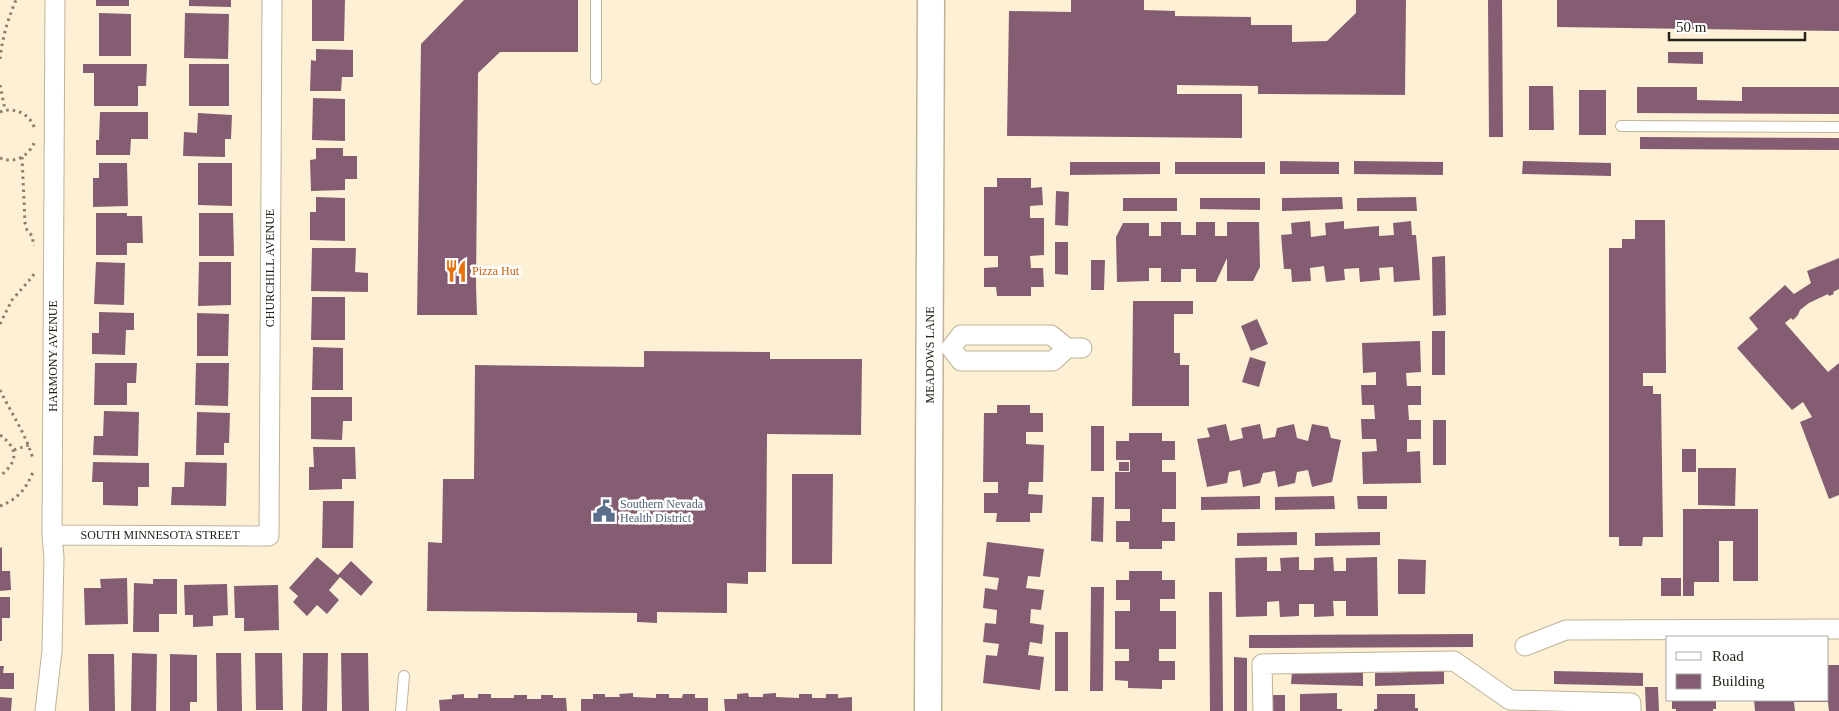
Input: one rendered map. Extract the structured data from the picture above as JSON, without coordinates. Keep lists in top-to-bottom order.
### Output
{
  "streets": {
    "street": [
      "CHURCHILL AVENUE",
      "MEADOWS LANE",
      "HARMONY AVENUE",
      "SOUTH MINNESOTA STREET"
    ]
  },
  "crossings": [
    ["CHURCHILL AVENUE", "SOUTH MINNESOTA STREET"],
    ["HARMONY AVENUE", "SOUTH MINNESOTA STREET"]
  ],
  "places": {
    "restaurant": ["Pizza Hut"],
    "public building": ["Southern Nevada Health District"]
  },
  "legend": ["Road", "Building"],
  "scale_bar": "50 m"
}
